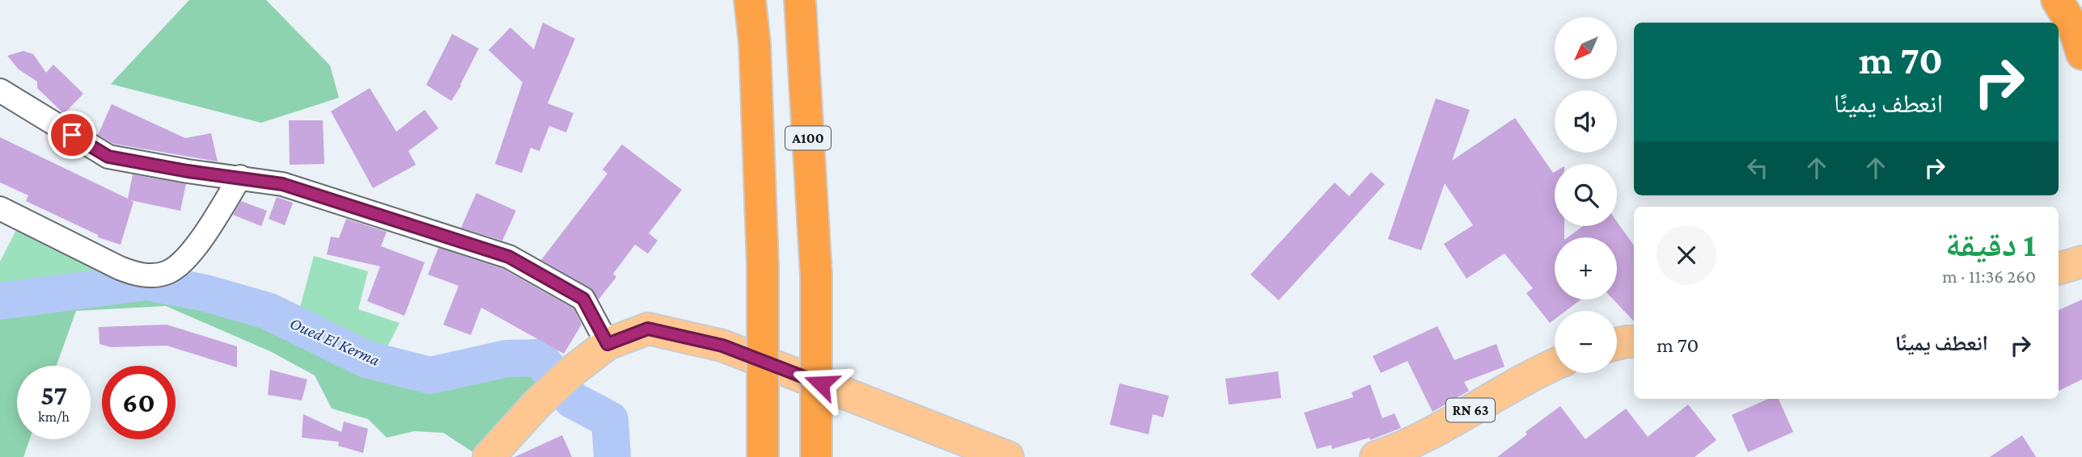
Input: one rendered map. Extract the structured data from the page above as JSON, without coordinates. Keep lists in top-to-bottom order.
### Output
{
  "streets": {
    "highway": ["A100"],
    "main road": ["RN 63"]
  },
  "water": ["Oued El Kerma"],
  "north": "bottom left",
  "page": {
    "map_buttons": ["+", "−"],
    "turn": ["70 m", "انعطف يمينًا"],
    "heading": ["1 دقيقة", "260 m · 11:36"],
    "list": [
      {
        "name": "انعطف يمينًا",
        "value": "70 m"
      }
    ],
    "speed": "57 km/h",
    "limit": "60"
  }
}
